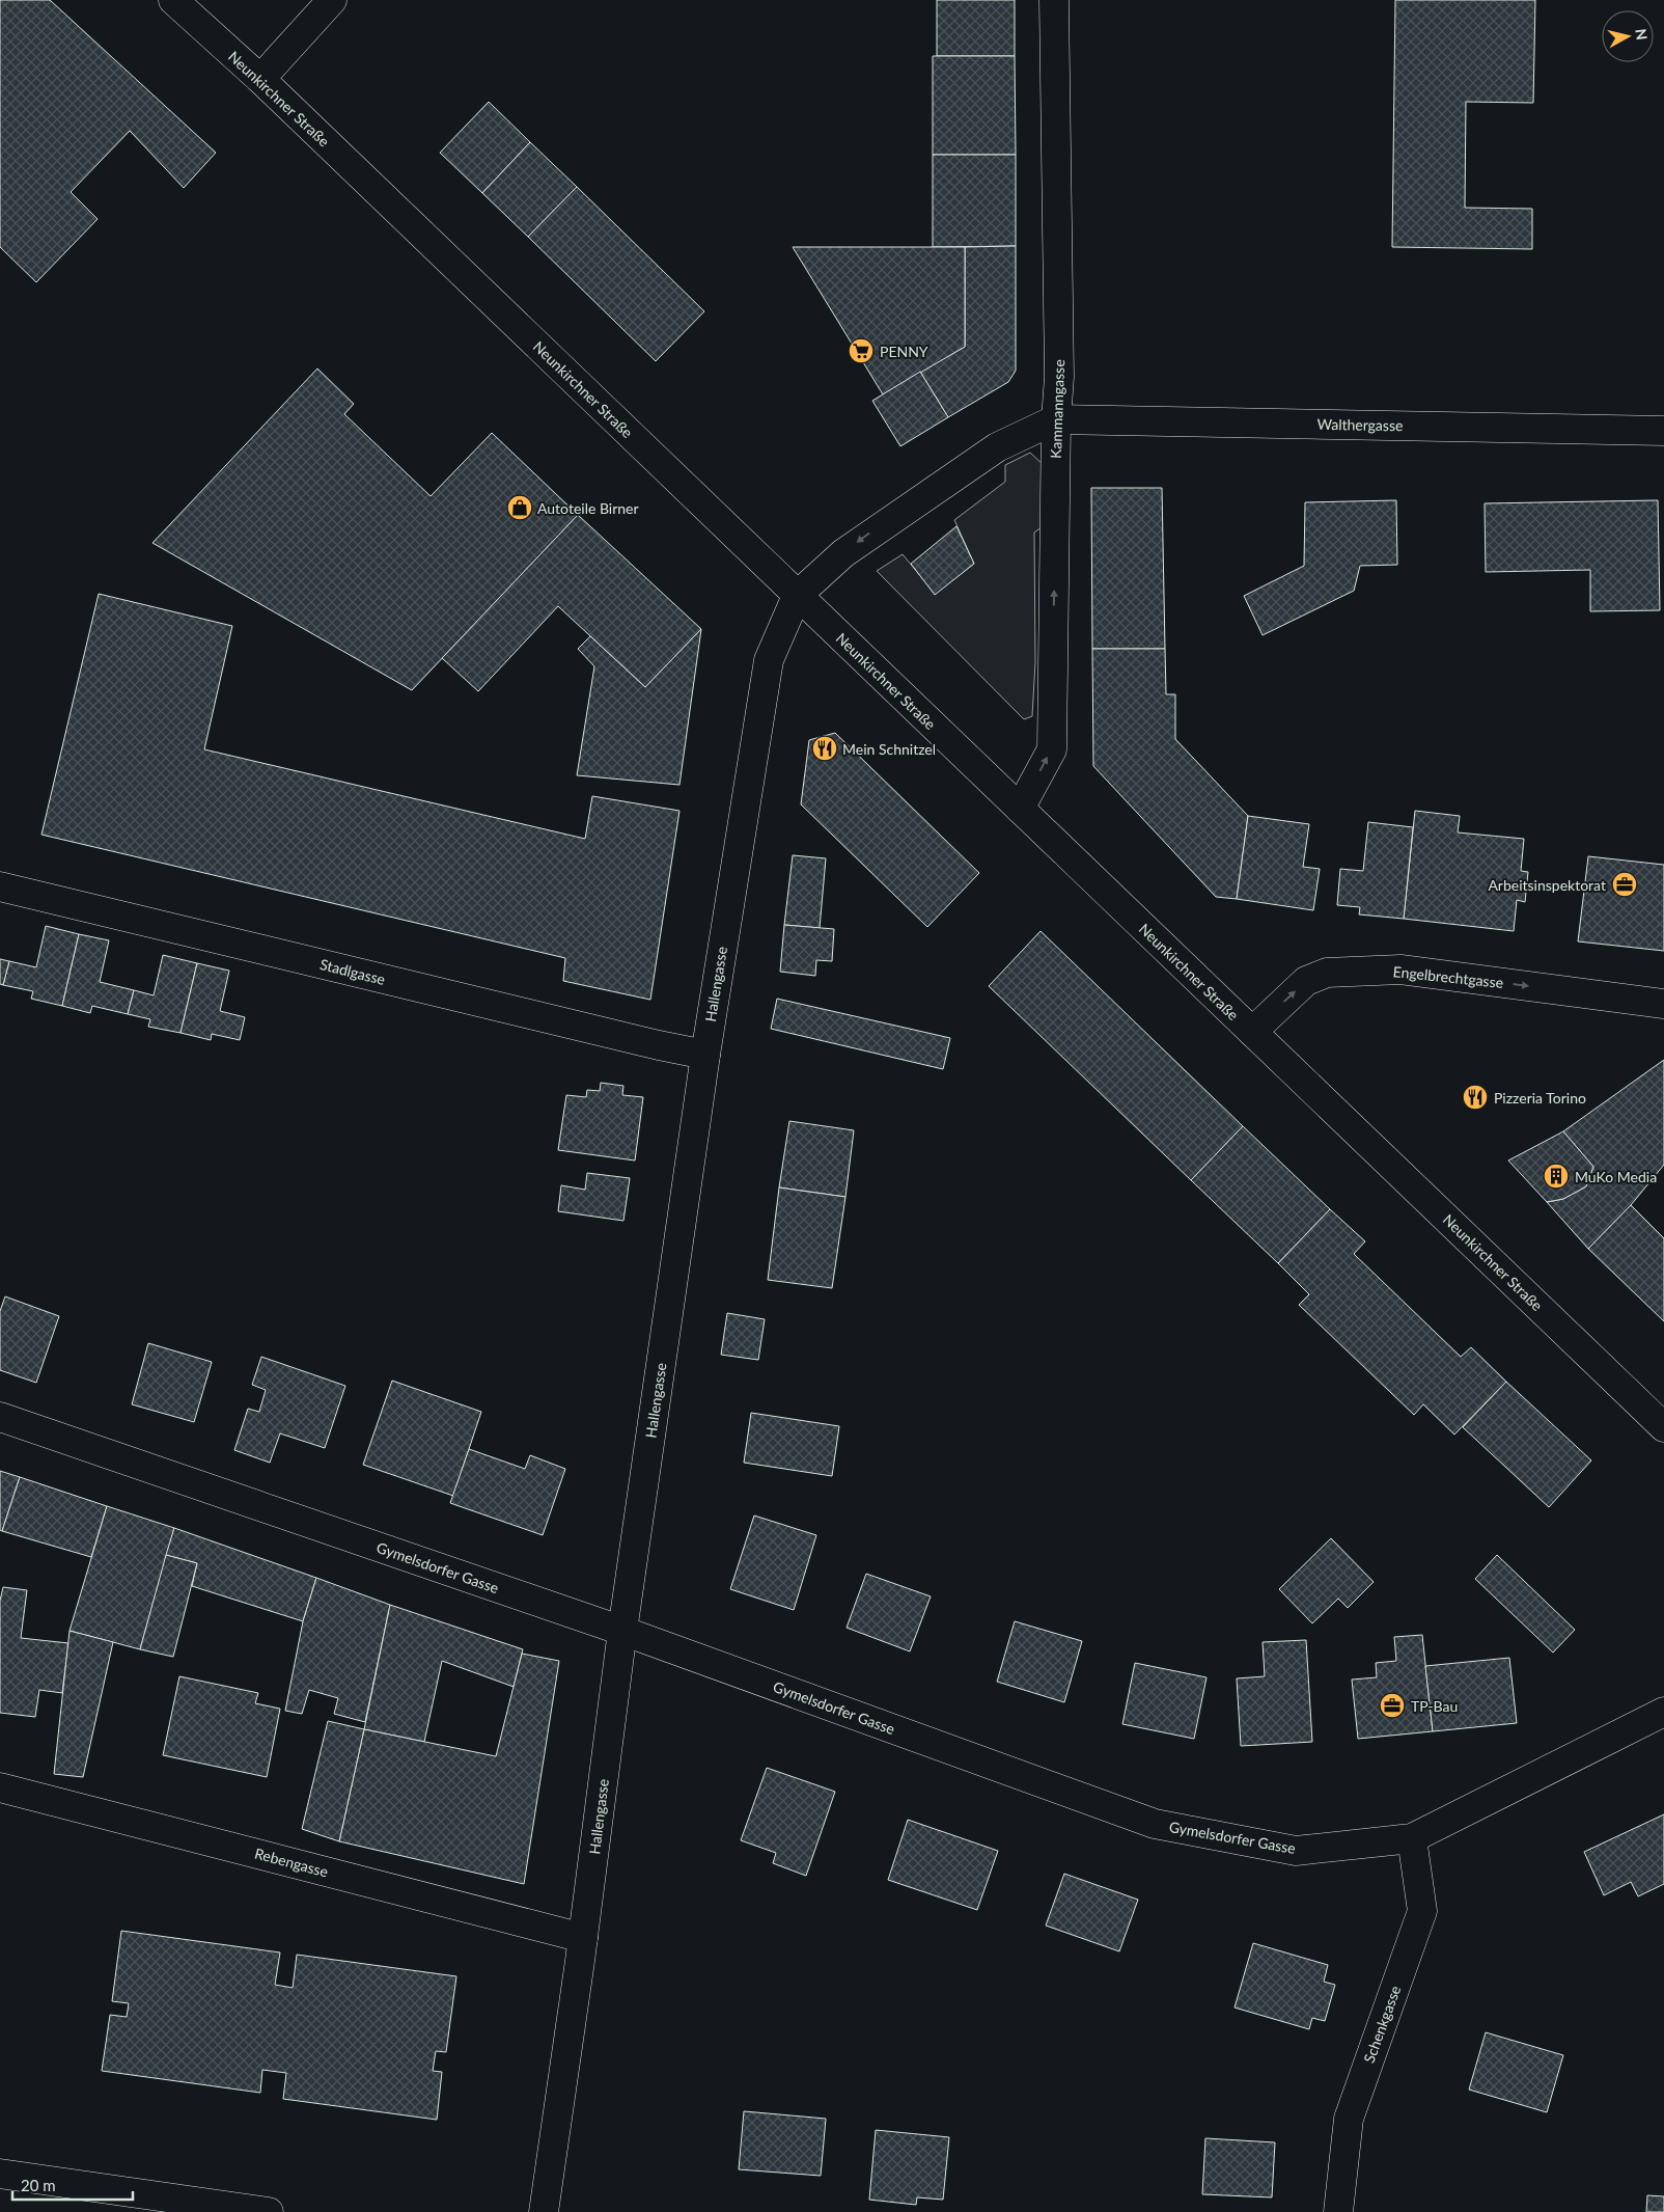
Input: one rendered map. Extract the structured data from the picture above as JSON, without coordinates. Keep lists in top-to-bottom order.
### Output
{
  "streets": {
    "street": [
      "Neunkirchner Straße",
      "Kammanngasse",
      "Walthergasse",
      "Stadlgasse",
      "Engelbrechtgasse",
      "Hallengasse",
      "Gymelsdorfer Gasse",
      "Rebengasse",
      "Schenkgasse"
    ]
  },
  "crossings": [
    ["Neunkirchner Straße", "Kammanngasse"],
    ["Neunkirchner Straße", "Engelbrechtgasse"],
    ["Neunkirchner Straße", "Hallengasse"],
    ["Kammanngasse", "Walthergasse"],
    ["Stadlgasse", "Hallengasse"],
    ["Hallengasse", "Gymelsdorfer Gasse"],
    ["Hallengasse", "Rebengasse"],
    ["Gymelsdorfer Gasse", "Schenkgasse"]
  ],
  "one_way": ["Kammanngasse", "Engelbrechtgasse"],
  "places": {
    "supermarket": ["PENNY"],
    "shop": ["Autoteile Birner"],
    "restaurant": ["Mein Schnitzel", "Pizzeria Torino"],
    "office": ["Arbeitsinspektorat", "TP-Bau"],
    "building": ["MuKo Media"]
  },
  "scale_bar": "20 m",
  "north": "right"
}
